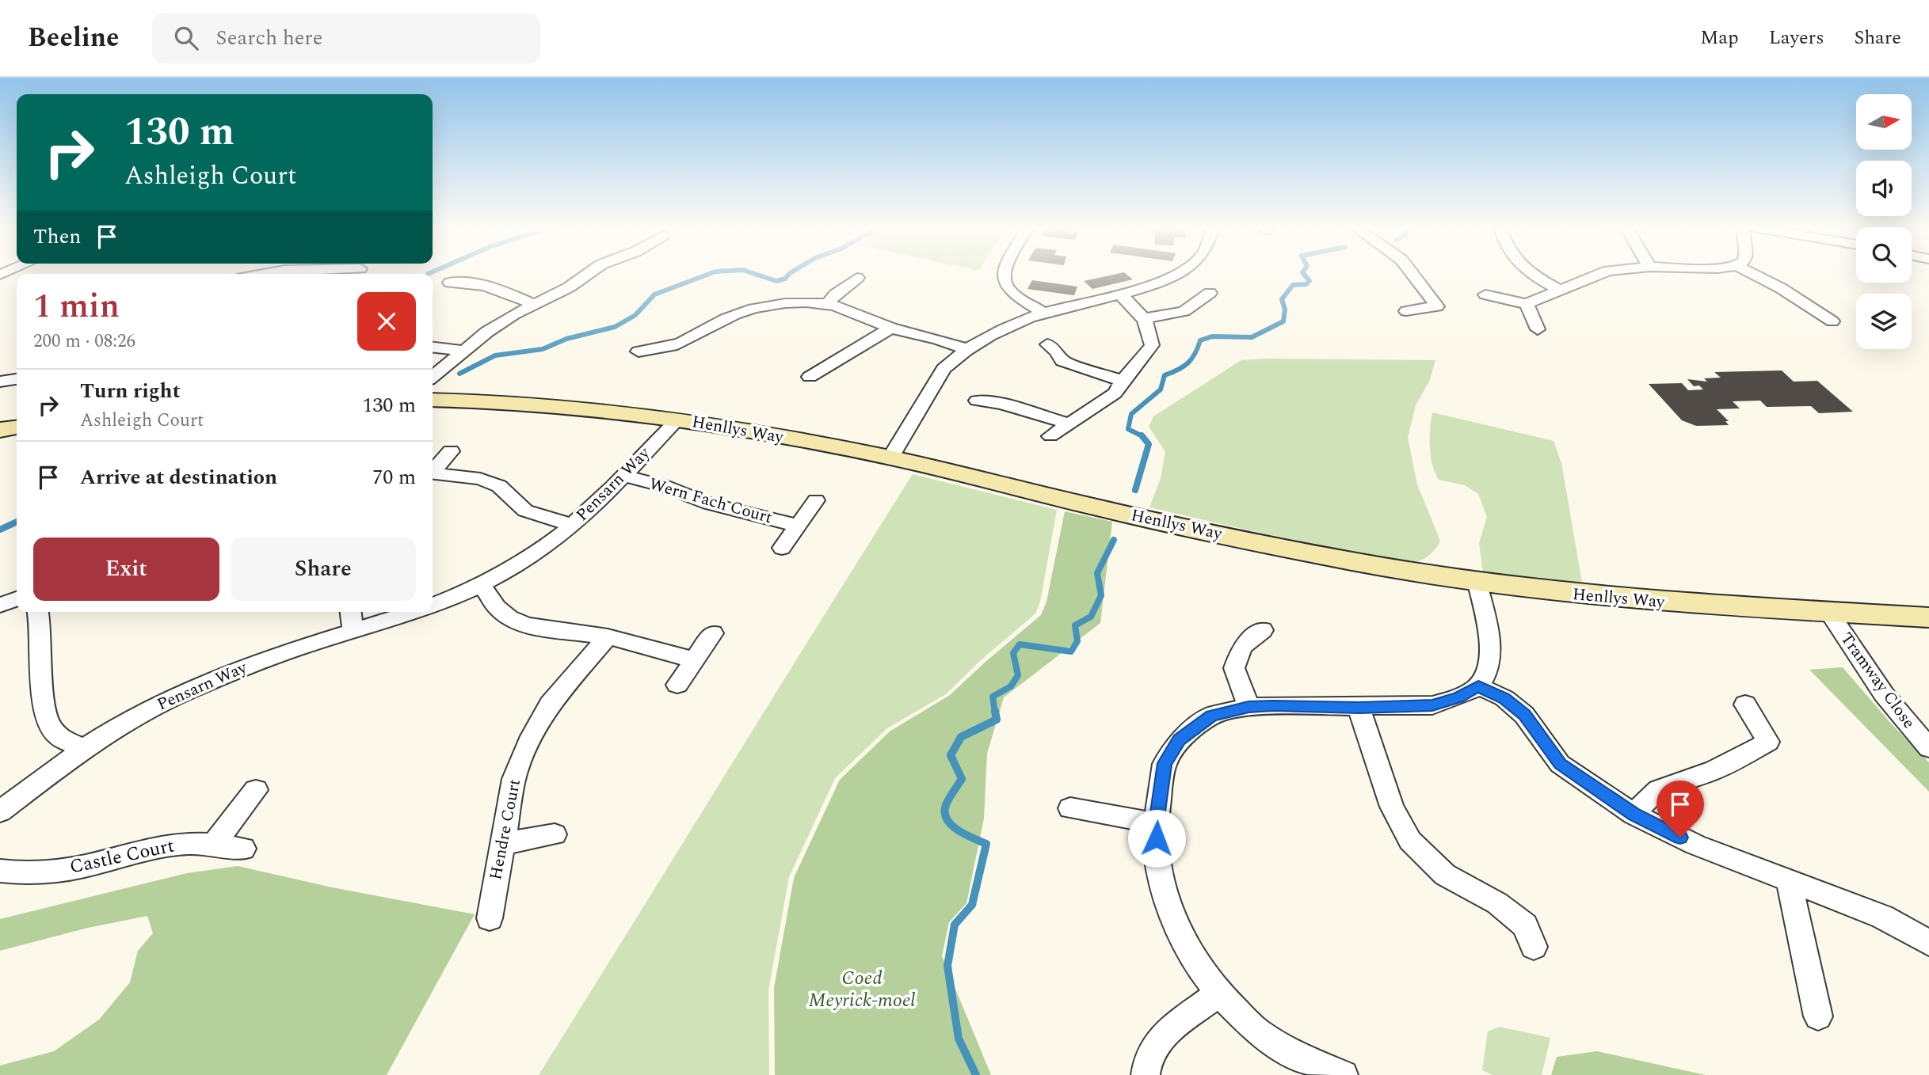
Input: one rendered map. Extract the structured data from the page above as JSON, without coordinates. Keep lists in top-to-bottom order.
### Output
{
  "streets": {
    "street": [
      "Henllys Way",
      "Pensarn Way",
      "Wern Fach Court",
      "Tramway Close",
      "Hendre Court",
      "Castle Court"
    ]
  },
  "crossings": [
    ["Henllys Way", "Pensarn Way"],
    ["Henllys Way", "Tramway Close"],
    ["Pensarn Way", "Wern Fach Court"]
  ],
  "parks": ["Coed Meyrick-moel"],
  "north": "right",
  "page": {
    "header": "Beeline",
    "search": "Search here",
    "nav": ["Map", "Layers", "Share"],
    "turn": ["130 m", "Ashleigh Court"],
    "then": "Then",
    "heading": ["1 min", "200 m · 08:26"],
    "list": [
      {
        "name": "Turn right",
        "note": "Ashleigh Court",
        "value": "130 m"
      },
      {
        "name": "Arrive at destination",
        "value": "70 m"
      }
    ],
    "buttons": ["Exit", "Share"]
  }
}
